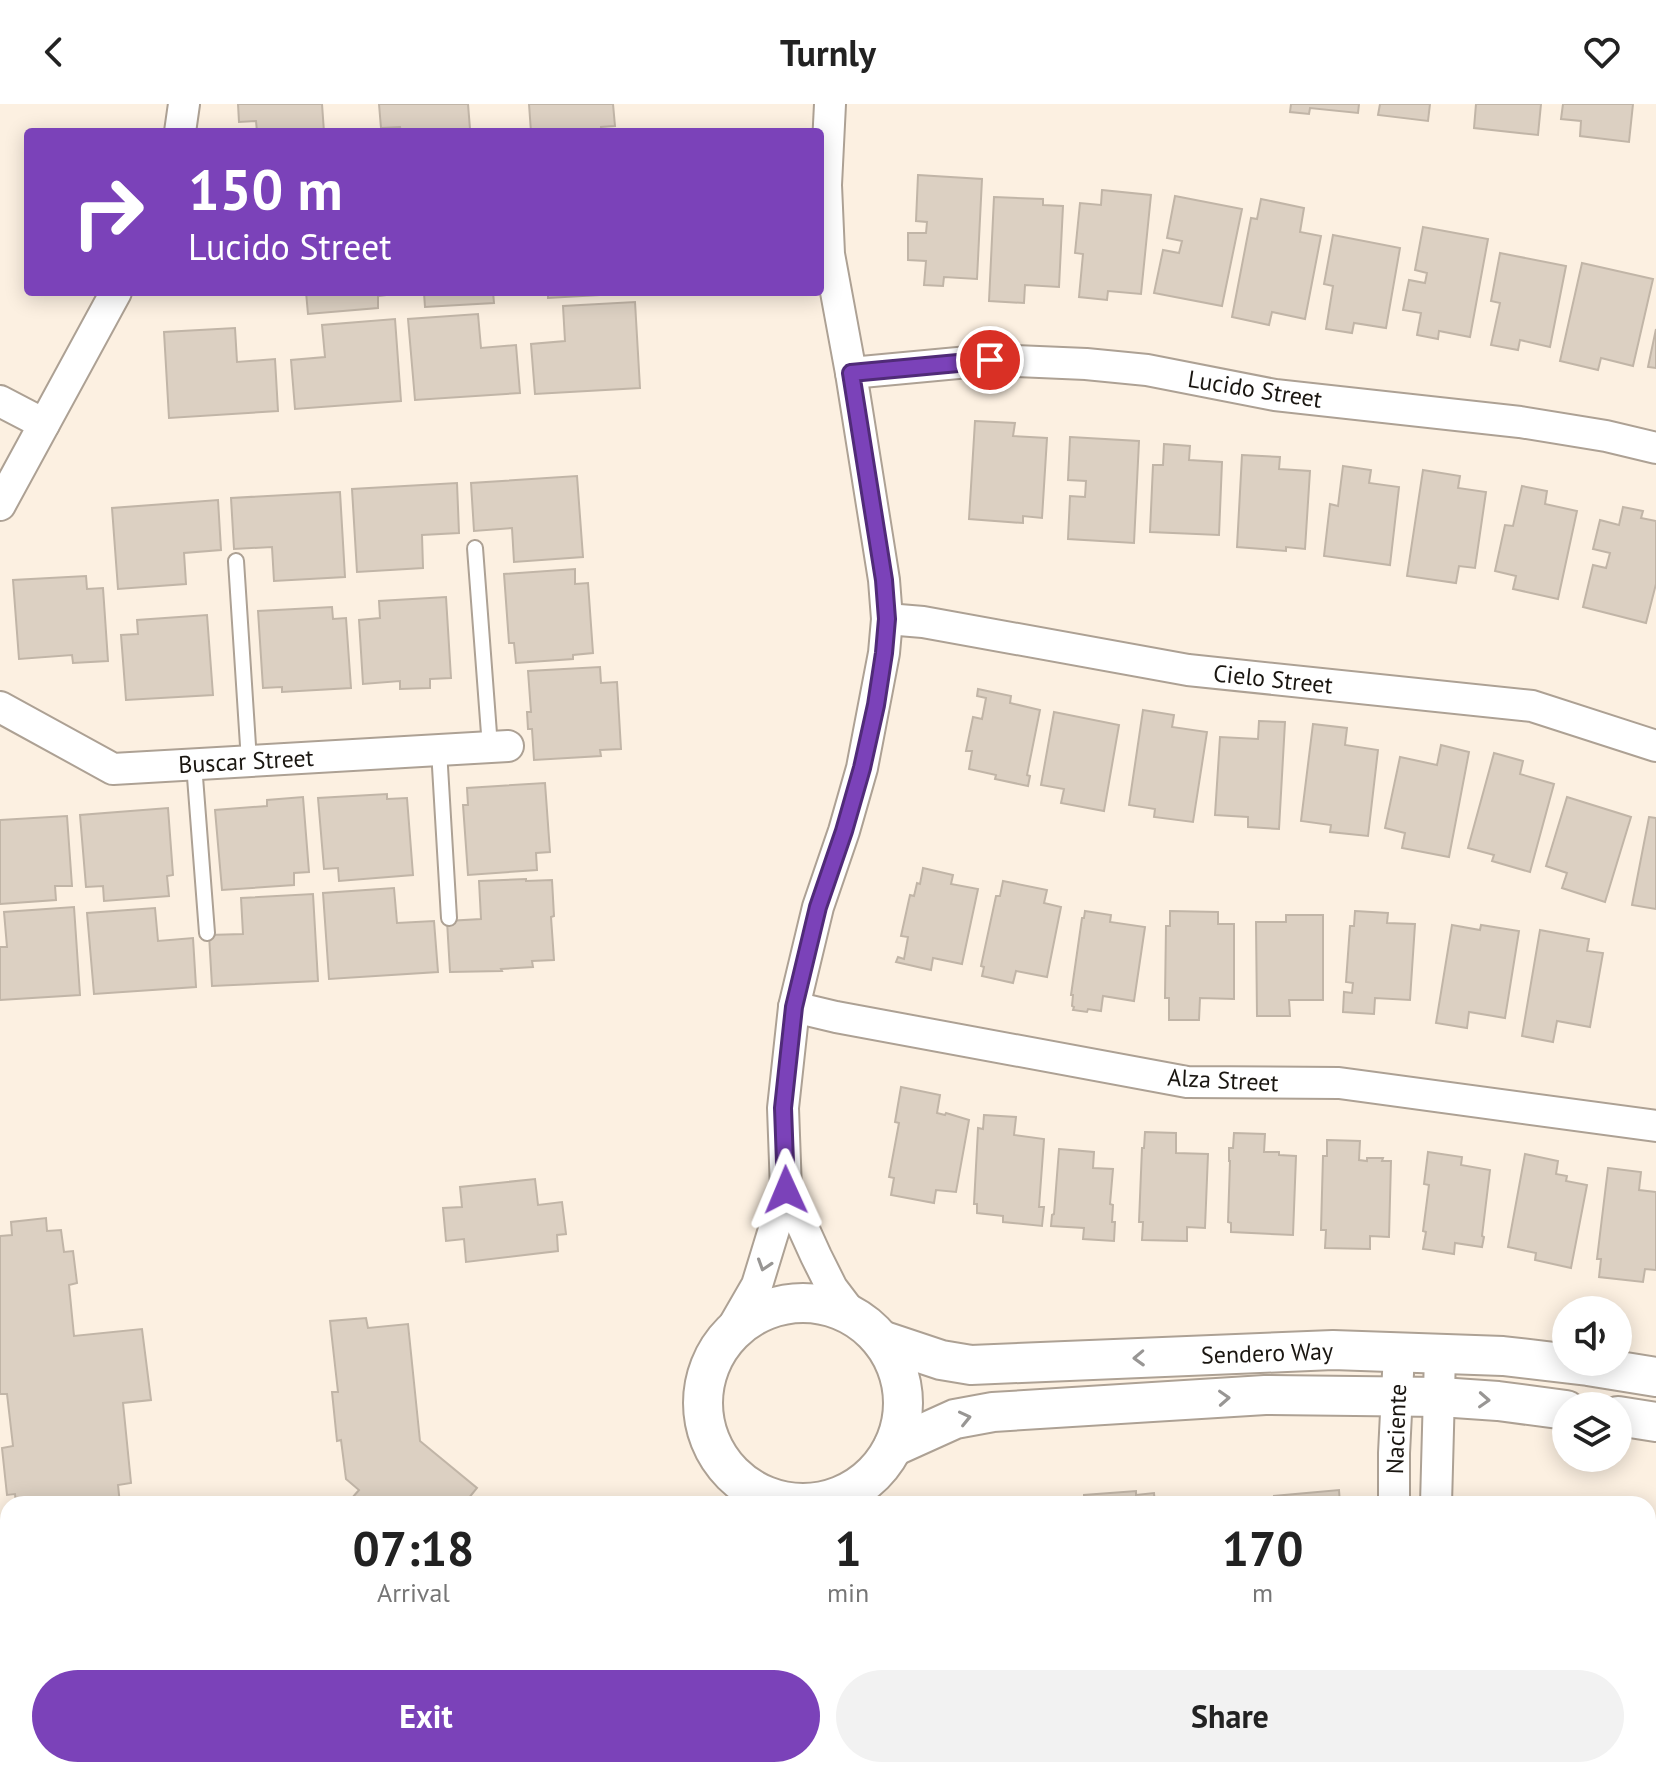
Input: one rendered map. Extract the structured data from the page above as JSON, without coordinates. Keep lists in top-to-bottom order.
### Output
{
  "streets": {
    "street": [
      "Lucido Street",
      "Cielo Street",
      "Buscar Street",
      "Alza Street",
      "Sendero Way",
      "Naciente"
    ]
  },
  "crossings": [
    ["Sendero Way", "Naciente"]
  ],
  "page": {
    "header": "Turnly",
    "turn": ["150 m", "Lucido Street"],
    "eta": [
      "07:18",
      "Arrival",
      "1",
      "min",
      "170",
      "m"
    ],
    "buttons": ["Exit", "Share"]
  }
}
